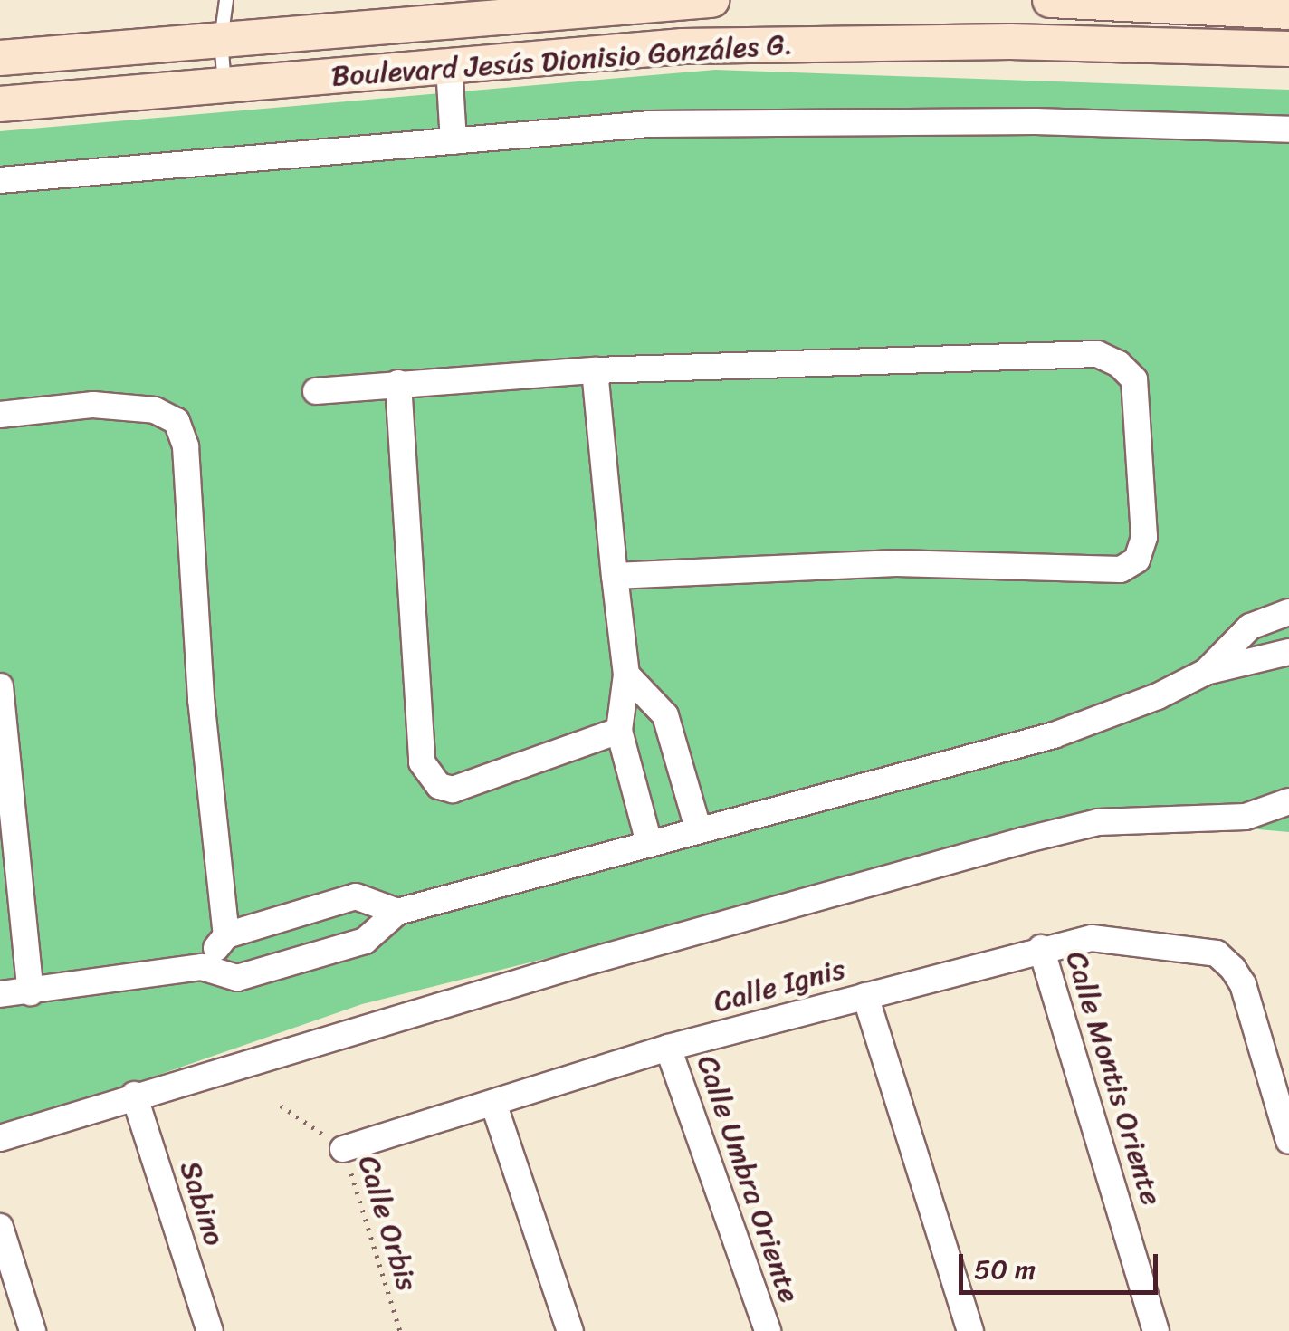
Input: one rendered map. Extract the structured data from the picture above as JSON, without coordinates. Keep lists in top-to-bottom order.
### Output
{
  "streets": {
    "main road": ["Boulevard Jesús Dionisio Gonzáles G."],
    "street": [
      "Calle Ignis",
      "Calle Montis Oriente",
      "Calle Umbra Oriente",
      "Sabino"
    ],
    "path": ["Calle Orbis"]
  },
  "crossings": [
    ["Calle Ignis", "Calle Montis Oriente"],
    ["Calle Ignis", "Calle Umbra Oriente"],
    ["Calle Ignis", "Calle Orbis"]
  ],
  "scale_bar": "50 m"
}
